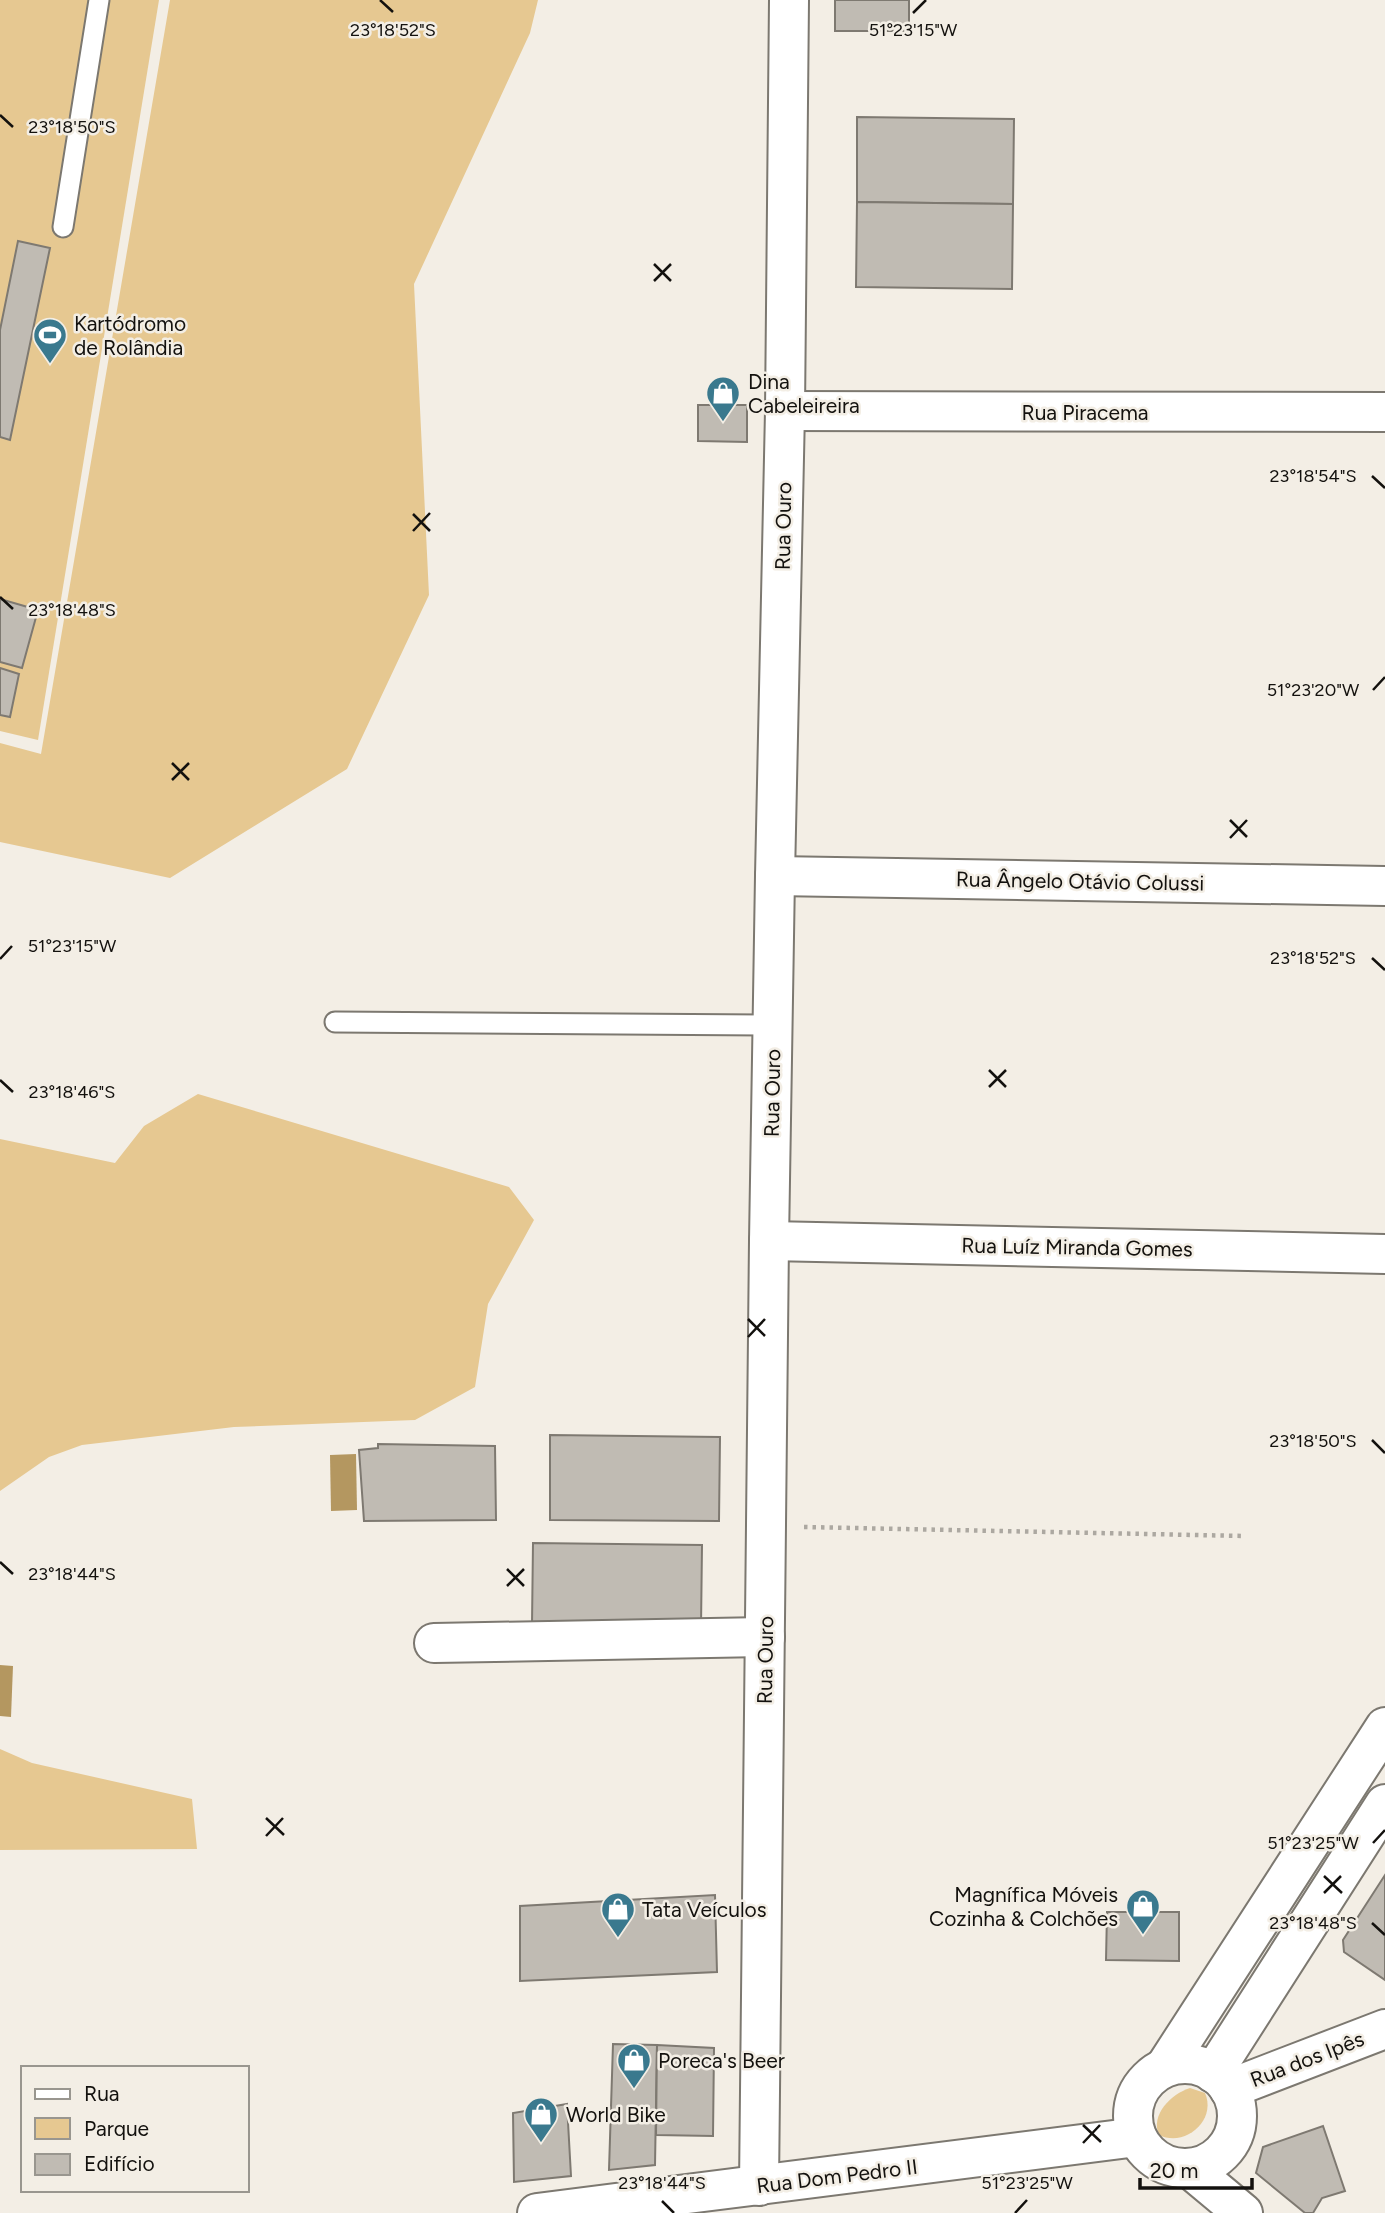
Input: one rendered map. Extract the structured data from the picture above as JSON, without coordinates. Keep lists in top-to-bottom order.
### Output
{
  "streets": {
    "street": [
      "Rua Piracema",
      "Rua Ouro",
      "Rua Ângelo Otávio Colussi",
      "Rua Luíz Miranda Gomes",
      "Rua dos Ipês",
      "Rua Dom Pedro II"
    ]
  },
  "crossings": [
    ["Rua Piracema", "Rua Ouro"],
    ["Rua Ouro", "Rua Ângelo Otávio Colussi"],
    ["Rua Ouro", "Rua Luíz Miranda Gomes"],
    ["Rua Ouro", "Rua Dom Pedro II"],
    ["Rua dos Ipês", "Rua Dom Pedro II"]
  ],
  "places": {
    "sports": ["Kartódromo de Rolândia"],
    "shop": [
      "Dina Cabeleireira",
      "Magnífica Móveis Cozinha & Colchões",
      "Tata Veículos",
      "Poreca's Beer",
      "World Bike"
    ]
  },
  "legend": ["Rua", "Parque", "Edifício"],
  "scale_bar": "20 m",
  "coordinates": [
    "23°18'52\"S",
    "51°23'15\"W",
    "23°18'50\"S",
    "23°18'54\"S",
    "23°18'48\"S",
    "51°23'20\"W",
    "23°18'46\"S",
    "23°18'44\"S",
    "51°23'25\"W"
  ]
}
